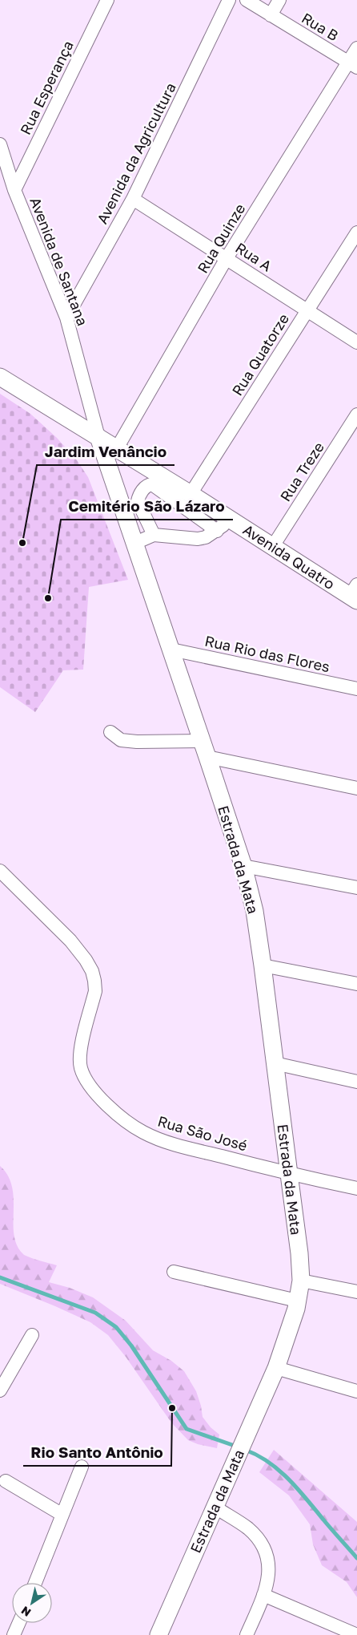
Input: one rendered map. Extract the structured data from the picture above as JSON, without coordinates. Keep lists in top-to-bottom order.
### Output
{
  "streets": {
    "main road": ["Avenida Quatro", "Estrada da Mata"],
    "street": [
      "Rua B",
      "Rua Esperança",
      "Avenida da Agricultura",
      "Rua Quinze",
      "Rua A",
      "Avenida de Santana",
      "Rua Quatorze",
      "Rua Treze",
      "Rua Rio das Flores",
      "Rua São José"
    ]
  },
  "crossings": [
    ["Rua B", "Rua Quinze"],
    ["Rua Esperança", "Avenida de Santana"],
    ["Avenida da Agricultura", "Rua A"],
    ["Avenida da Agricultura", "Avenida de Santana"],
    ["Rua Quinze", "Rua A"],
    ["Rua Quinze", "Avenida Quatro"],
    ["Rua A", "Rua Quatorze"],
    ["Avenida de Santana", "Avenida Quatro"],
    ["Avenida de Santana", "Estrada da Mata"],
    ["Rua Quatorze", "Avenida Quatro"],
    ["Rua Treze", "Avenida Quatro"],
    ["Avenida Quatro", "Estrada da Mata"],
    ["Rua Rio das Flores", "Estrada da Mata"],
    ["Estrada da Mata", "Rua São José"]
  ],
  "places": ["Jardim Venâncio", "Cemitério São Lázaro", "Rio Santo Antônio"],
  "north": "bottom left"
}
